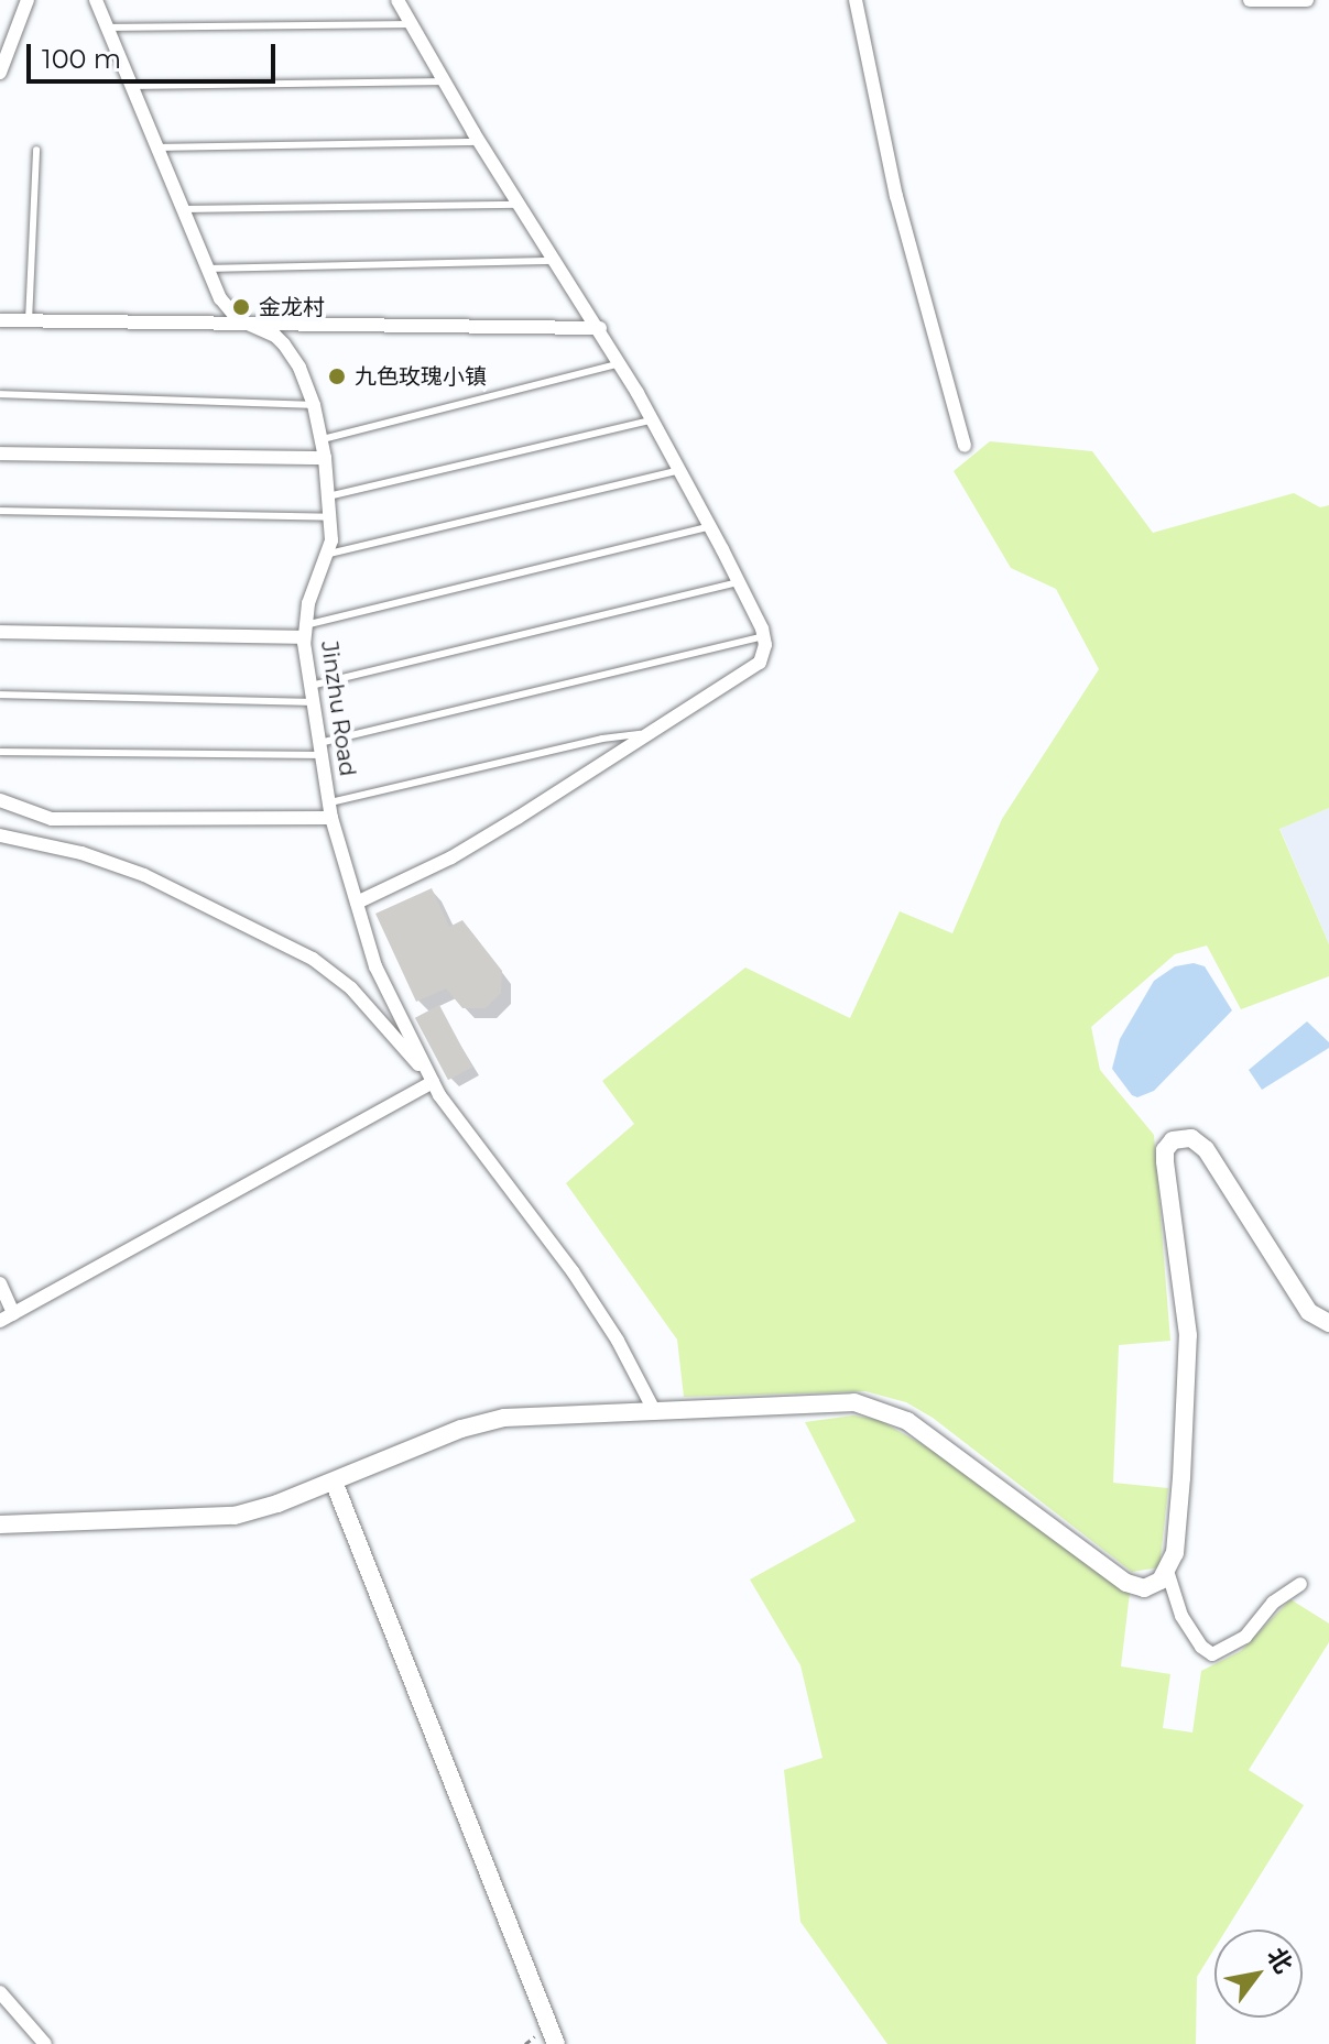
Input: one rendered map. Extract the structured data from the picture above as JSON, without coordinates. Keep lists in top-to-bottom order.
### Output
{
  "streets": {
    "street": ["Jinzhu Road"]
  },
  "places": ["金龙村", "九色玫瑰小镇"],
  "scale_bar": "100 m",
  "north": "top right"
}
